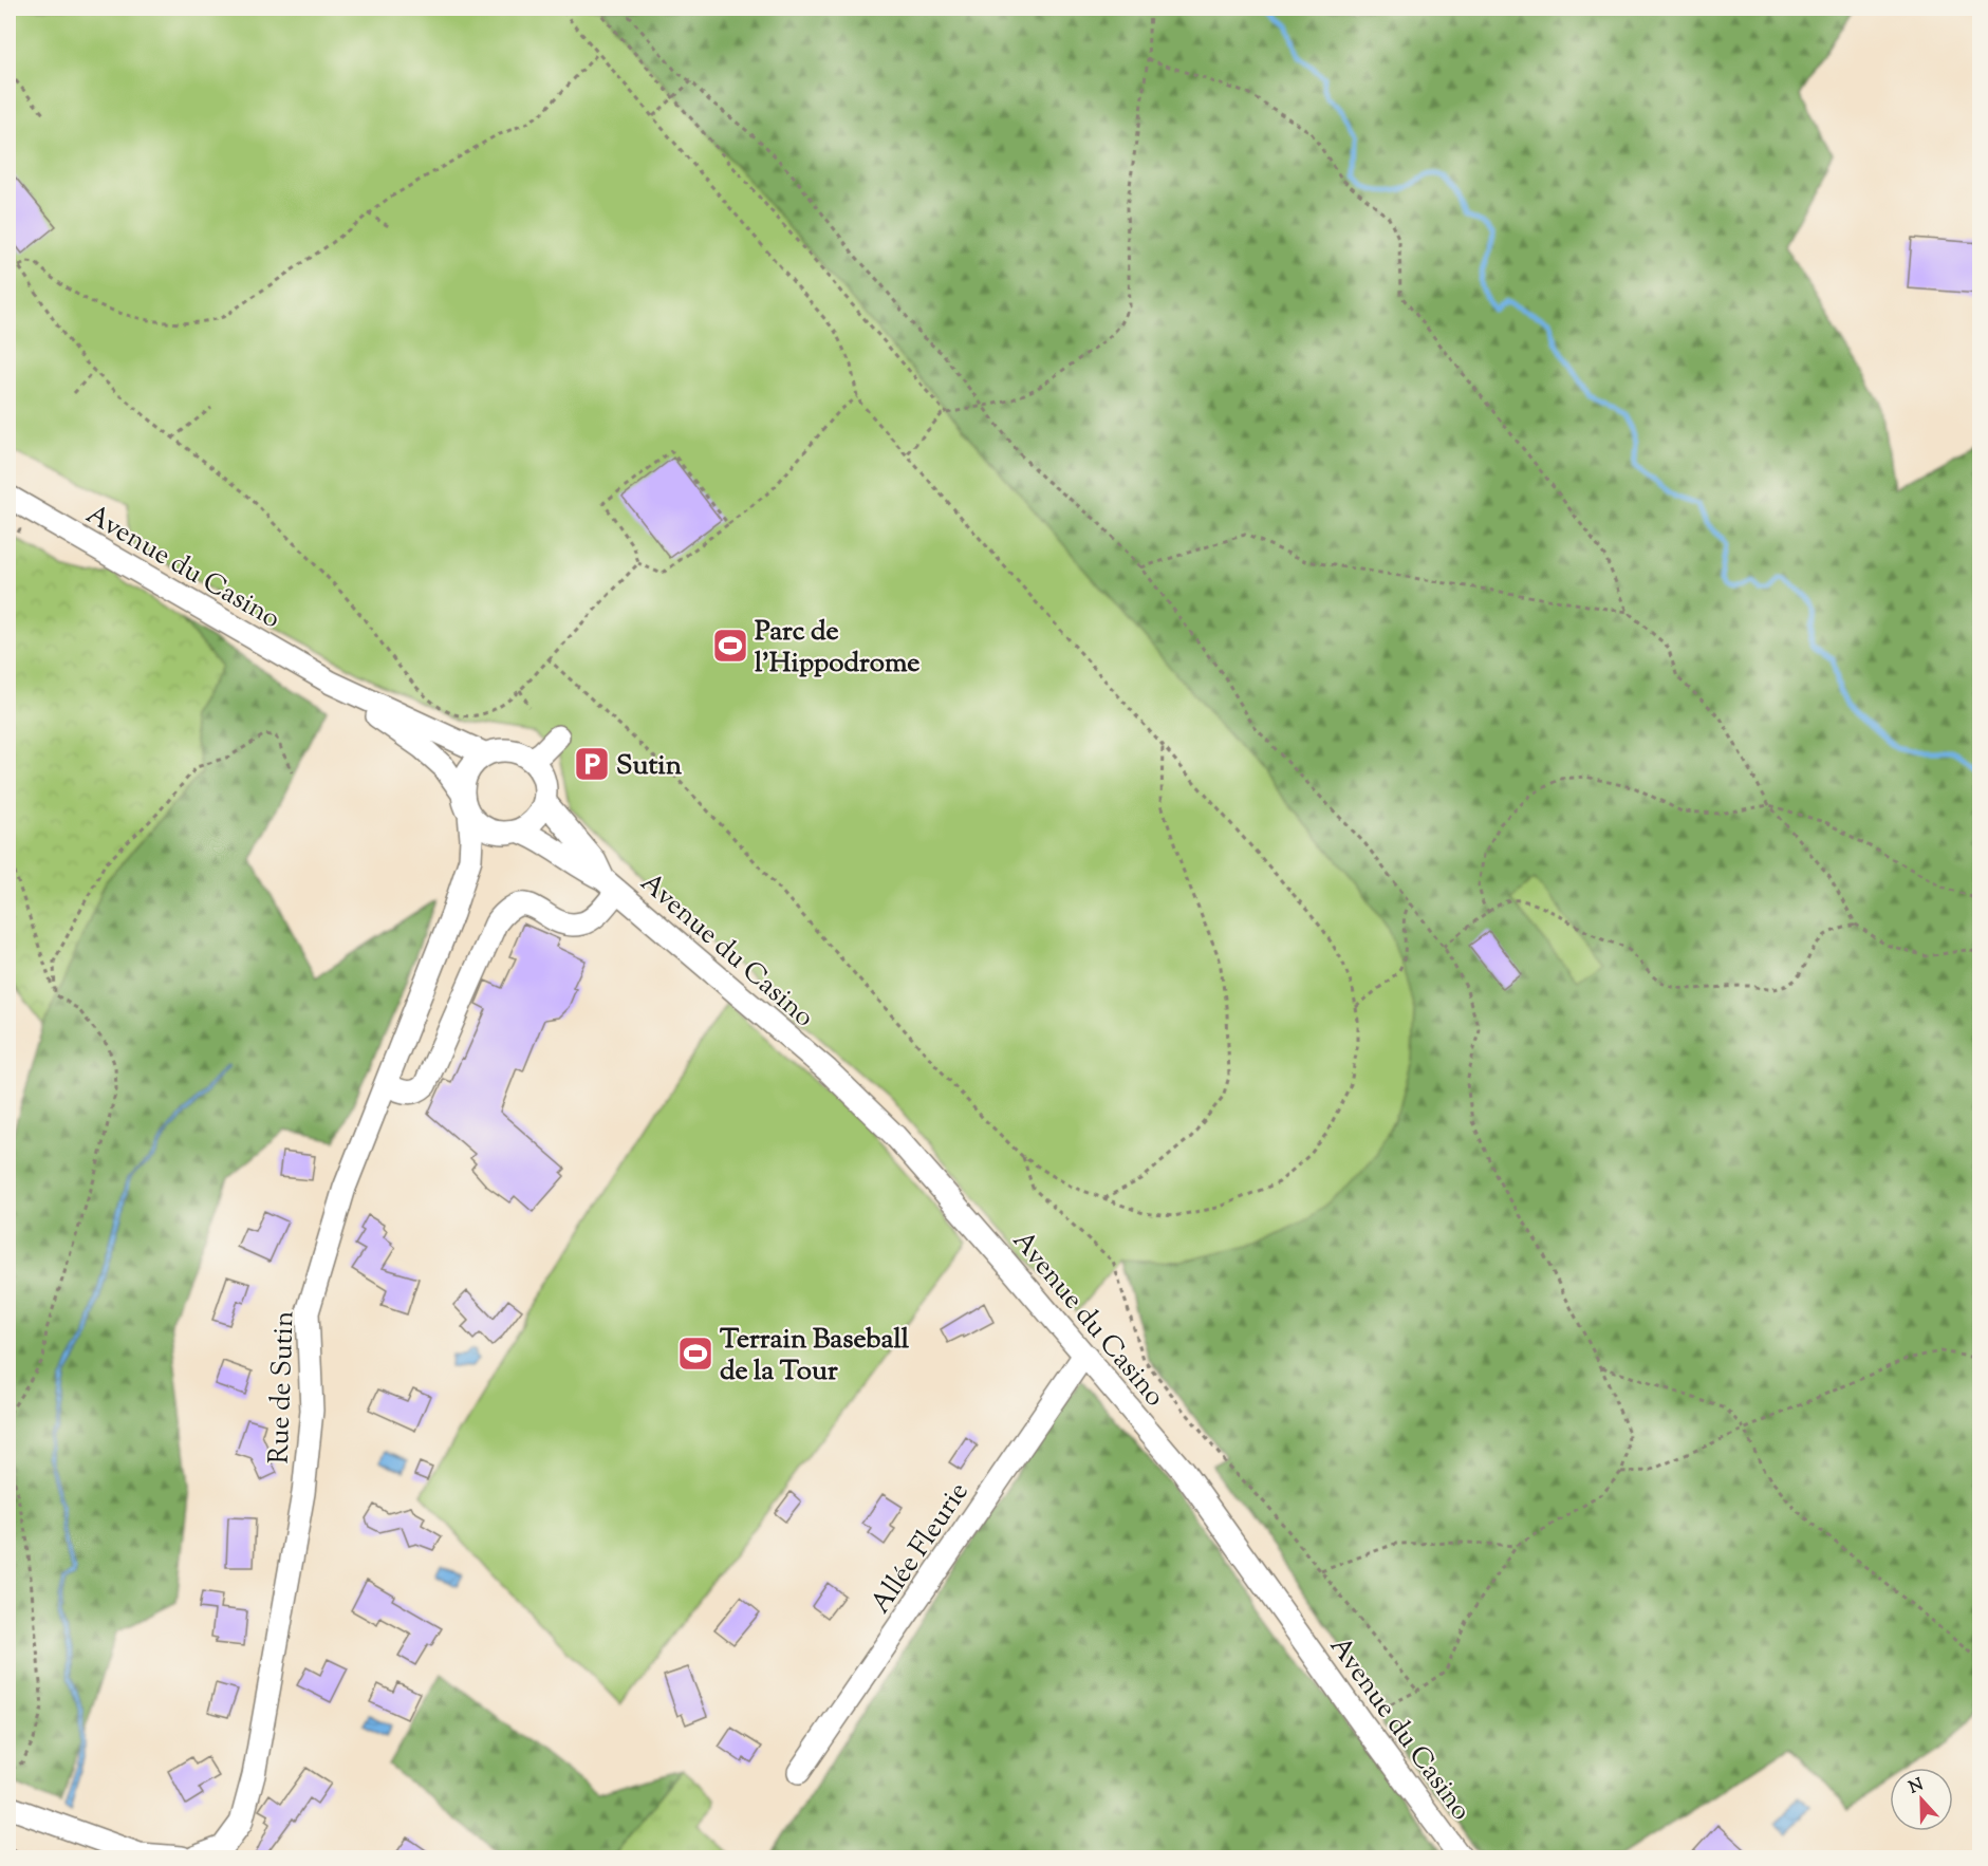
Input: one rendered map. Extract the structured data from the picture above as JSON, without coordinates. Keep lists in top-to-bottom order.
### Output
{
  "streets": {
    "street": ["Avenue du Casino", "Rue de Sutin", "Allée Fleurie"]
  },
  "crossings": [
    ["Avenue du Casino", "Allée Fleurie"]
  ],
  "places": {
    "sports": ["Parc de l'Hippodrome", "Terrain Baseball de la Tour"],
    "parking": ["Sutin"]
  },
  "north": "top"
}
